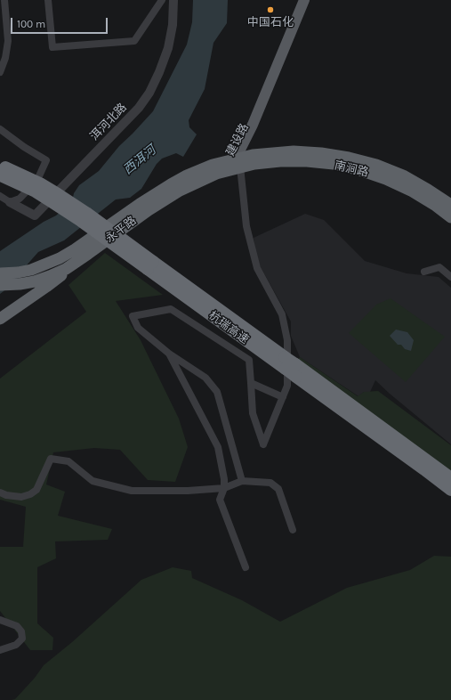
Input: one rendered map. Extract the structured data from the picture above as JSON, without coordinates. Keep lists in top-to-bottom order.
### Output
{
  "streets": {
    "highway": ["南涧路", "永平路", "杭瑞高速"],
    "main road": ["建设路"],
    "street": ["洱河北路"]
  },
  "crossings": [
    ["建设路", "南涧路"],
    ["建设路", "永平路"],
    ["南涧路", "永平路"]
  ],
  "water": ["西洱河"],
  "places": ["中国石化"],
  "scale_bar": "100 m"
}
